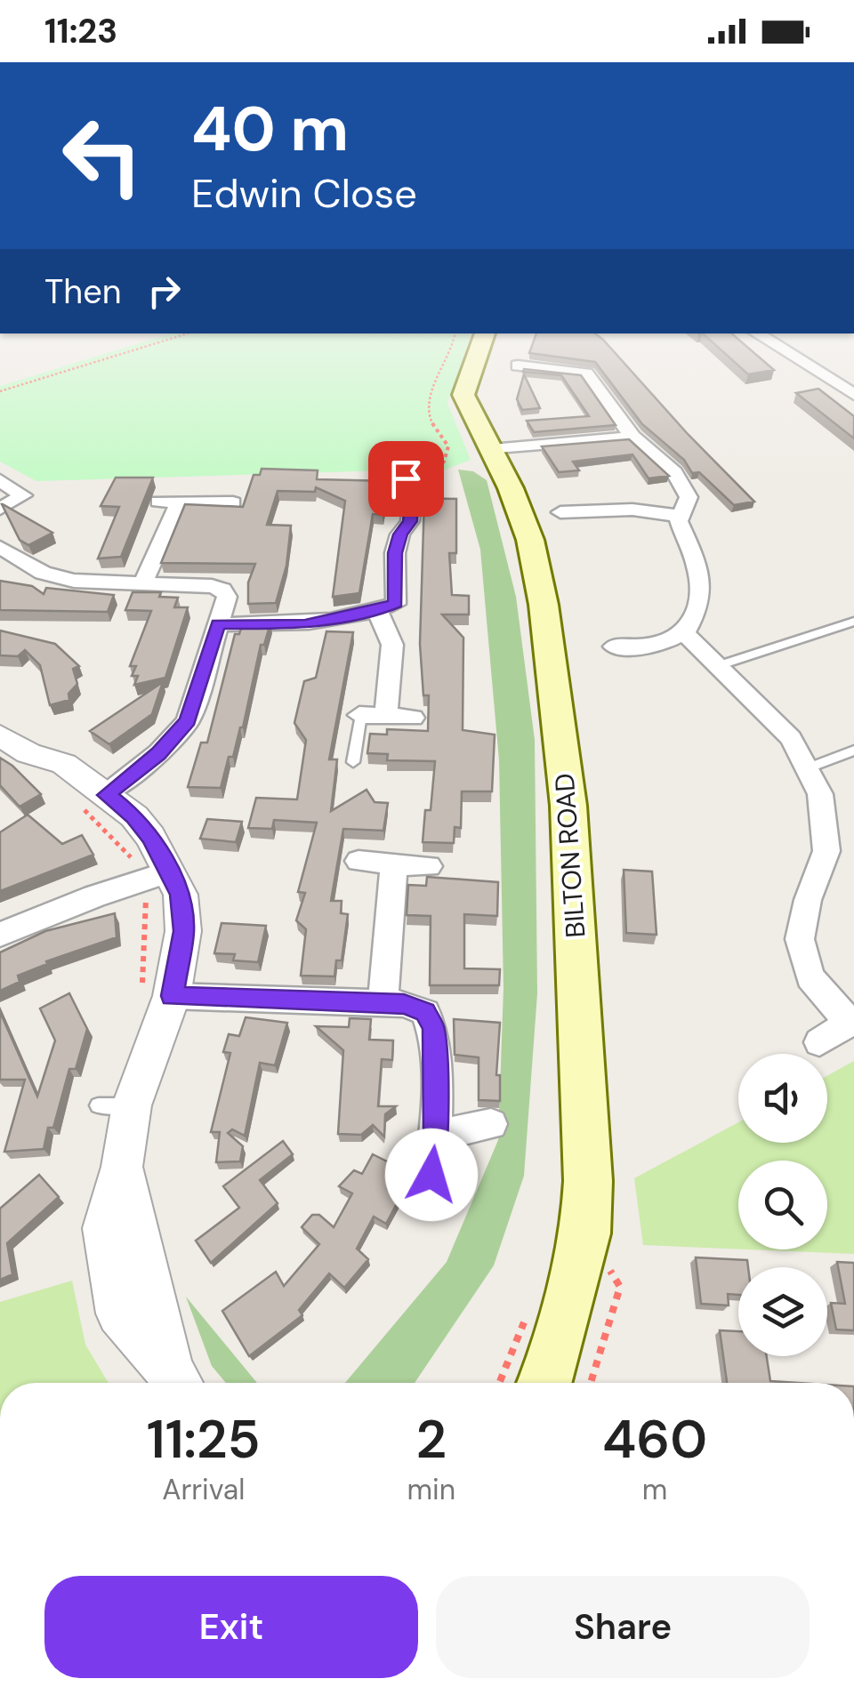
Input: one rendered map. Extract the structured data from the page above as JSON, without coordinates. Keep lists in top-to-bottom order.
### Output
{
  "streets": {
    "main road": ["BILTON ROAD"]
  },
  "page": {
    "status": "11:23",
    "turn": ["40 m", "Edwin Close"],
    "then": "Then",
    "eta": [
      "11:25",
      "Arrival",
      "2",
      "min",
      "460",
      "m"
    ],
    "buttons": ["Exit", "Share"]
  }
}
